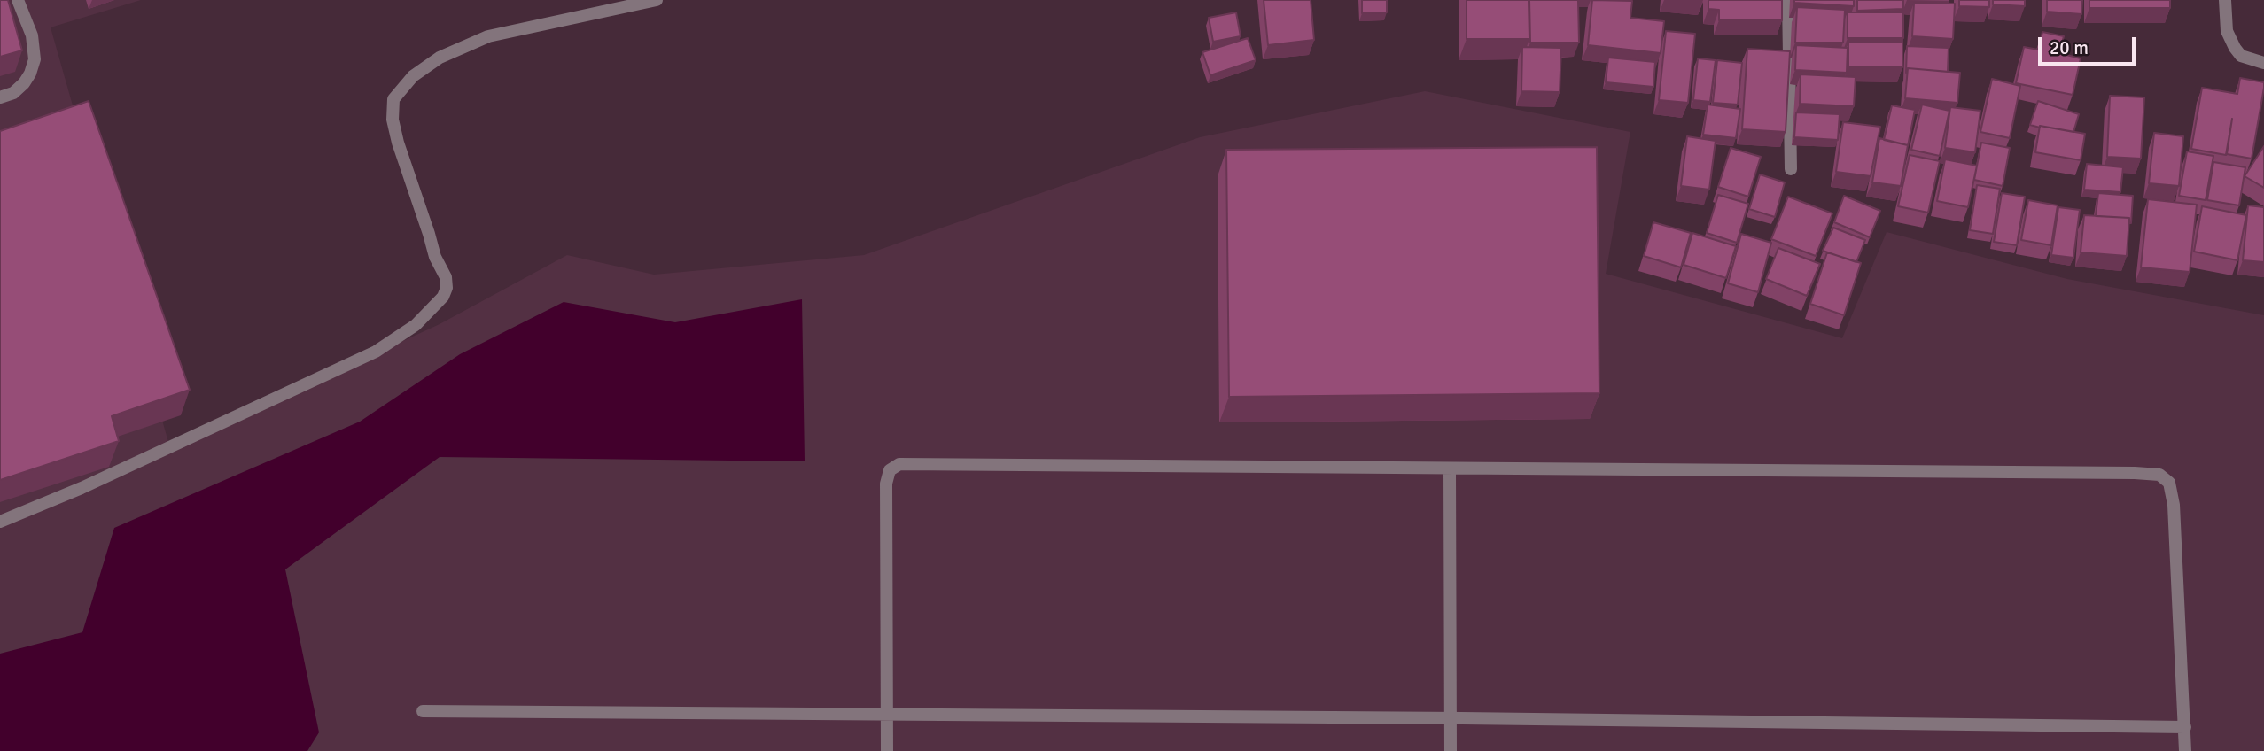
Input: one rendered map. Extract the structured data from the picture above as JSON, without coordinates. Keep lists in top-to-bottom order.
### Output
{
  "scale_bar": "20 m"
}
